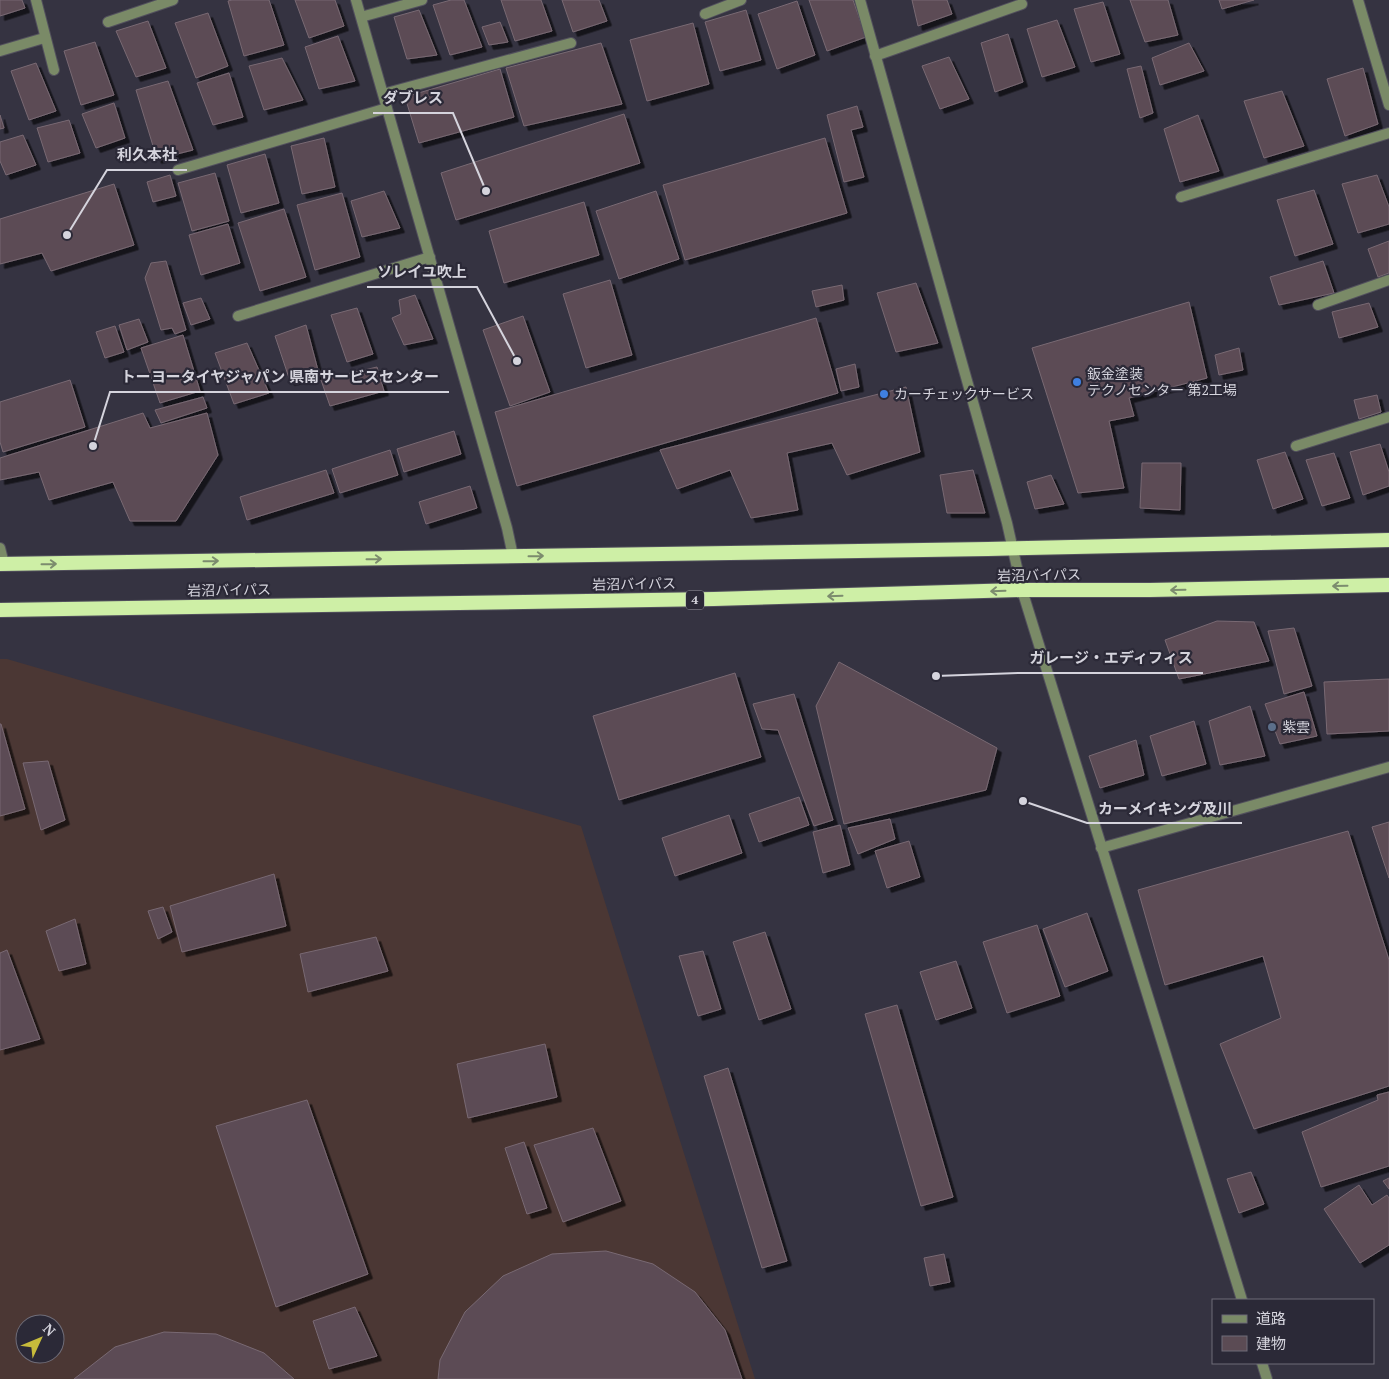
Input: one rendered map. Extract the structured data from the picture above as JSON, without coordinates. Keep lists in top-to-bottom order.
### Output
{
  "streets": {
    "highway": ["岩沼バイパス", "4"]
  },
  "places": [
    "ダブレス",
    "利久本社",
    "ソレイユ吹上",
    "鈑金塗装 テクノセンター 第2工場",
    "カーチェックサービス",
    "トーヨータイヤジャパン 県南サービスセンター",
    "ガレージ・エディフィス",
    "紫雲",
    "カーメイキング及川"
  ],
  "legend": ["道路", "建物"],
  "north": "top right"
}
